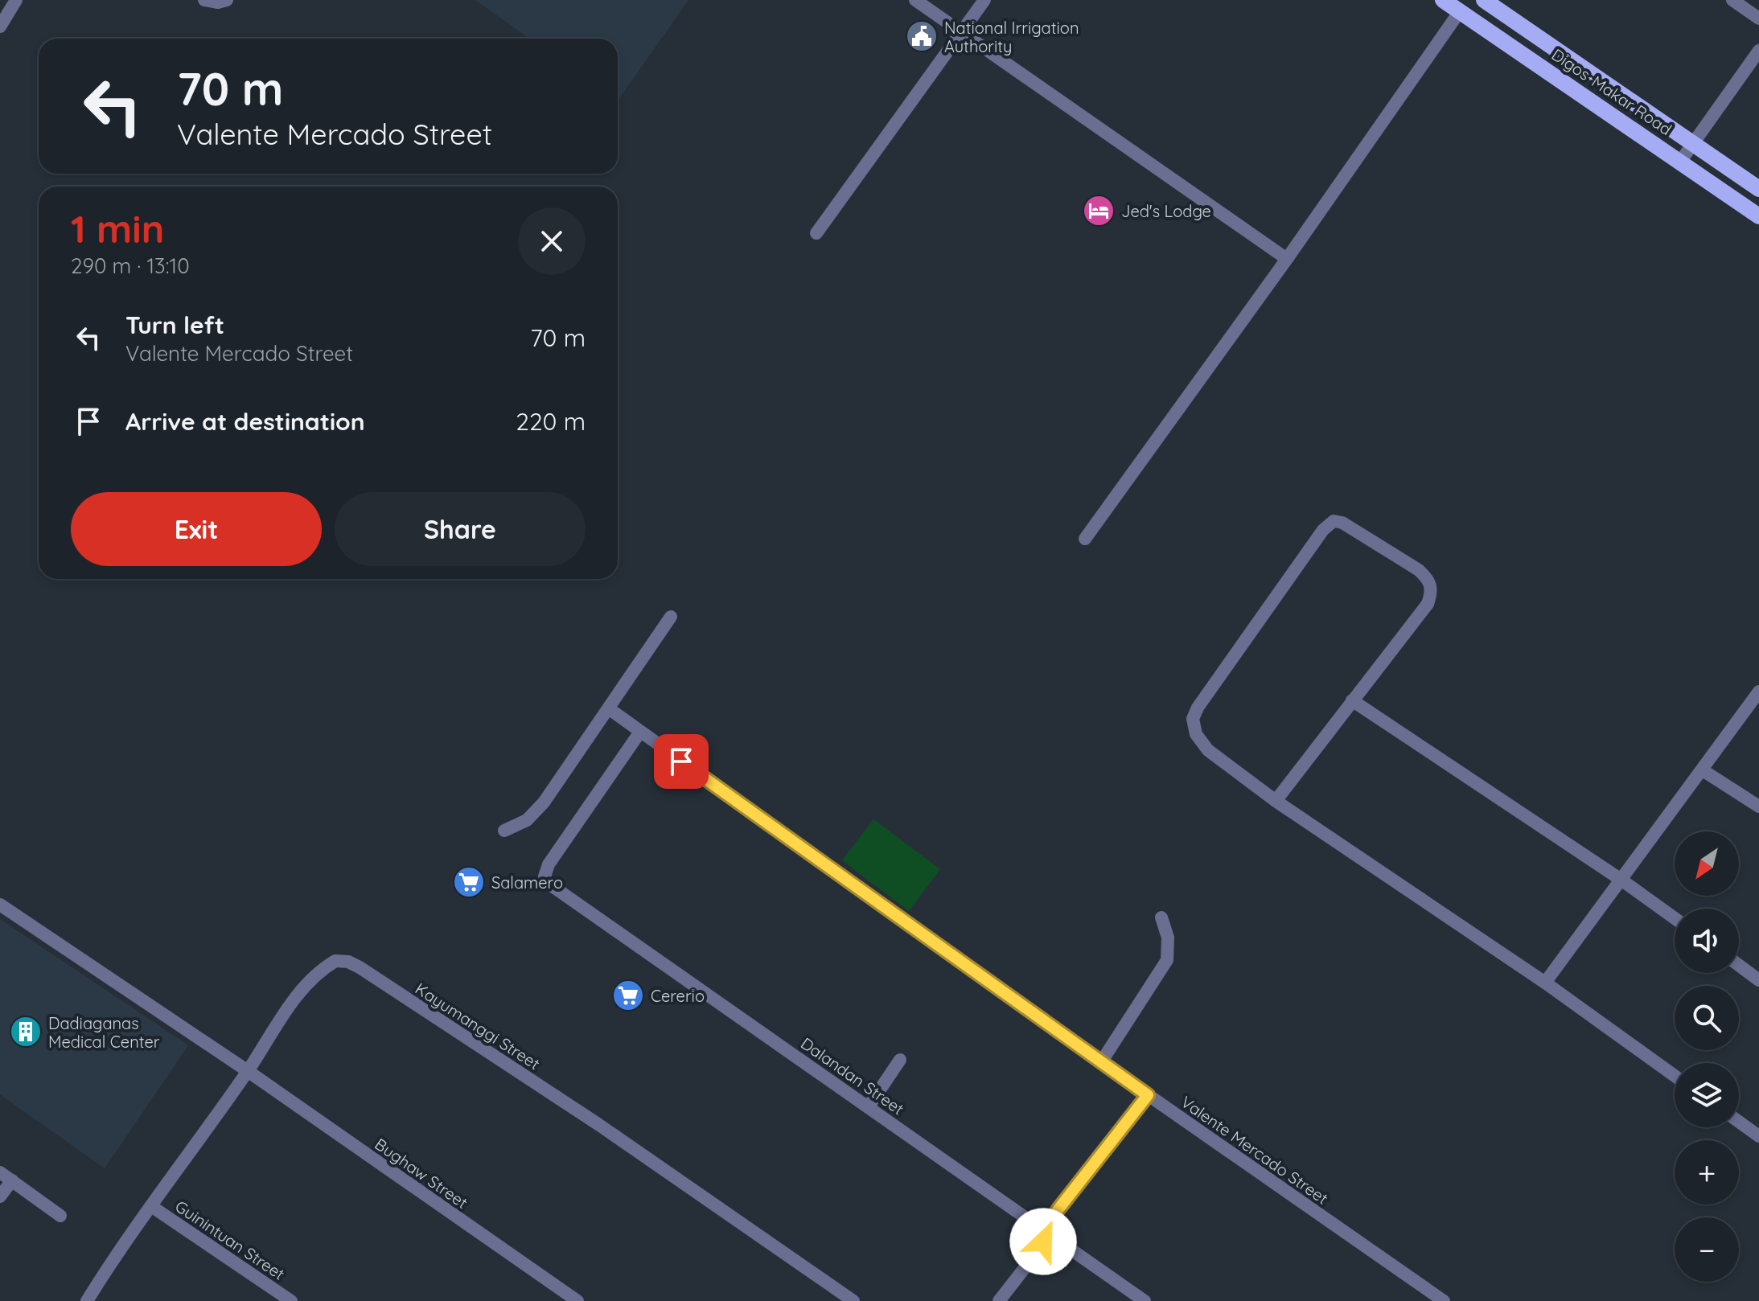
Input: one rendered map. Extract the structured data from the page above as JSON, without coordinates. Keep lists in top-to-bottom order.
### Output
{
  "streets": {
    "main road": ["Digos-Makar Road"],
    "street": [
      "Kayumanggi Street",
      "Dalandan Street",
      "Valente Mercado Street",
      "Bughaw Street",
      "Guinintuan Street"
    ]
  },
  "crossings": [
    ["Kayumanggi Street", "Bughaw Street"],
    ["Kayumanggi Street", "Guinintuan Street"],
    ["Dalandan Street", "Valente Mercado Street"]
  ],
  "places": {
    "public building": ["National Irrigation Authority"],
    "hotel": ["Jed's Lodge"],
    "supermarket": ["Salamero", "Cererio"],
    "building": ["Dadiaganas Medical Center"]
  },
  "north": "bottom left",
  "page": {
    "turn": ["70 m", "Valente Mercado Street"],
    "heading": ["1 min", "290 m · 13:10"],
    "list": [
      {
        "name": "Turn left",
        "note": "Valente Mercado Street",
        "value": "70 m"
      },
      {
        "name": "Arrive at destination",
        "value": "220 m"
      }
    ],
    "buttons": ["Exit", "Share"],
    "map_buttons": ["+", "−"]
  }
}
